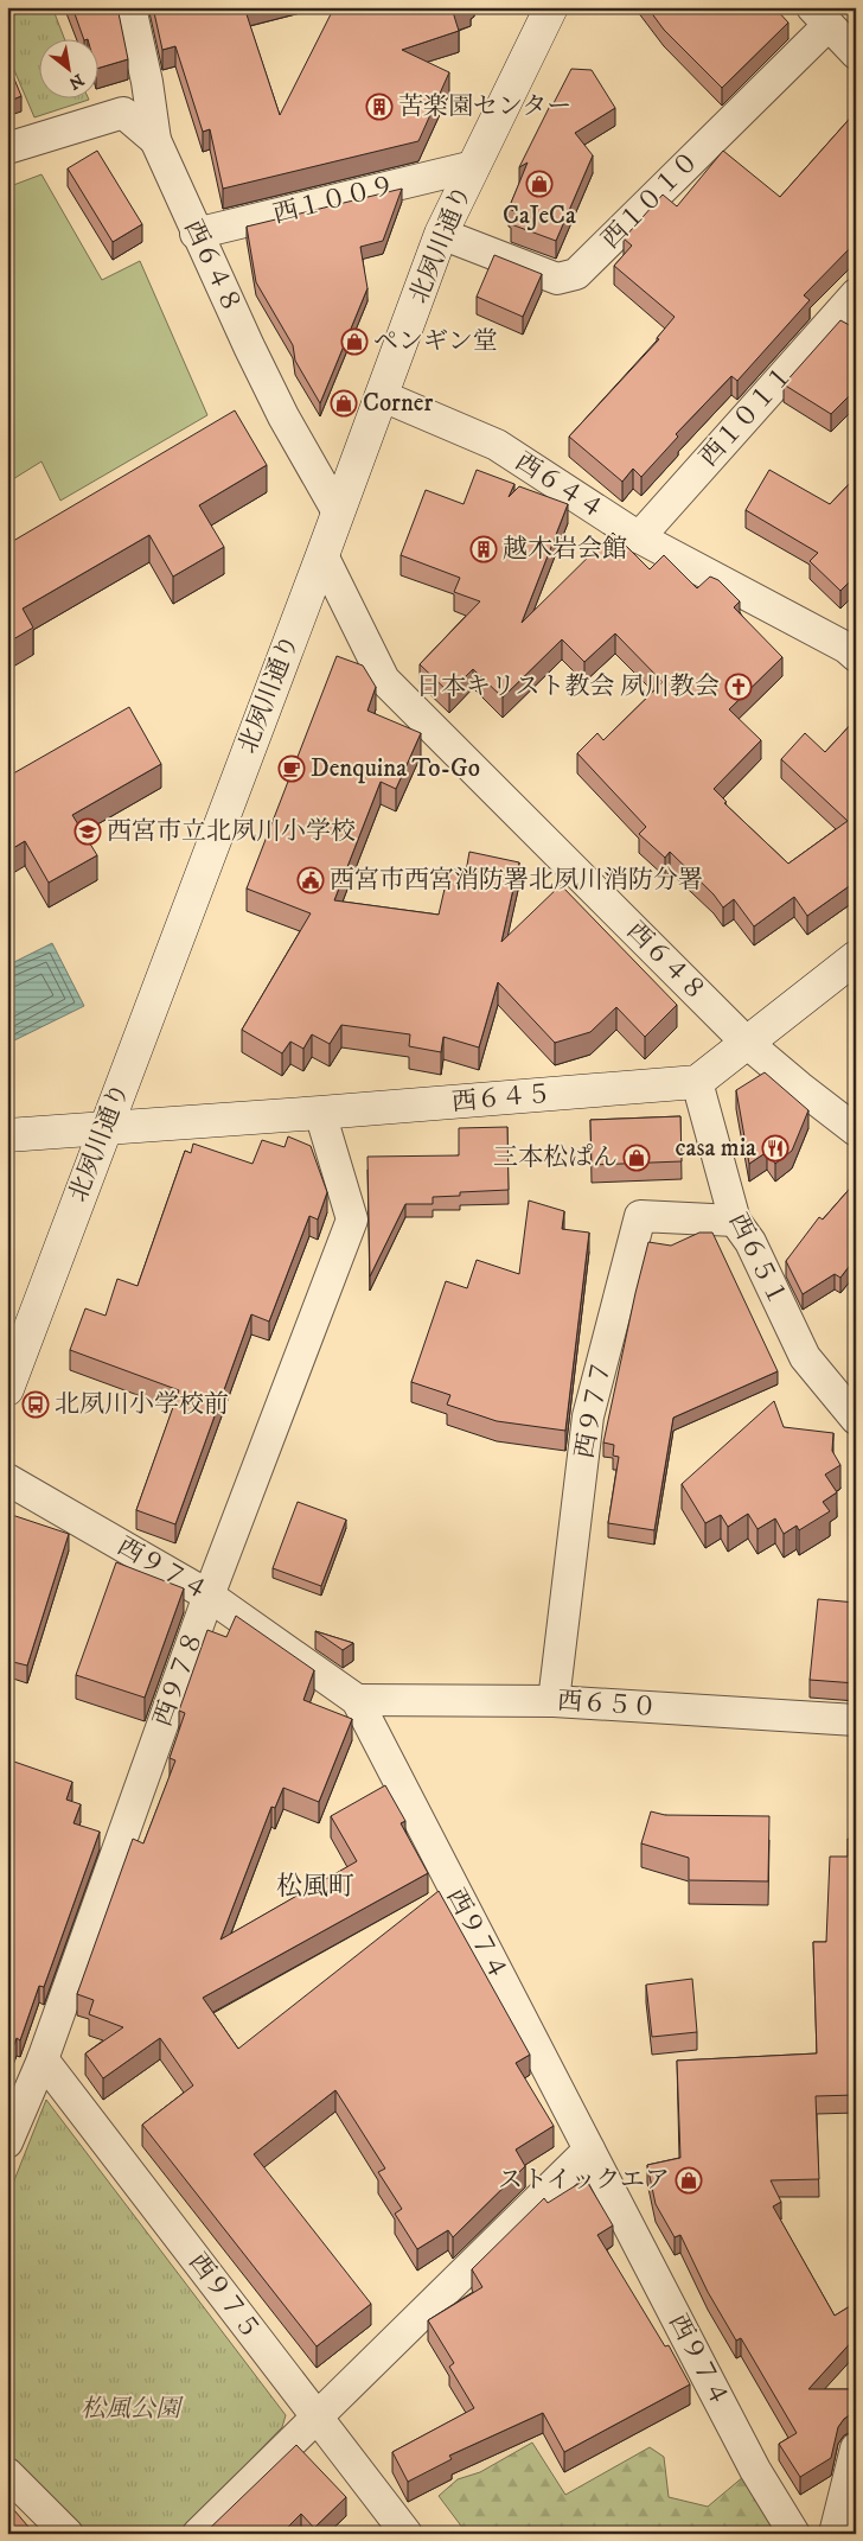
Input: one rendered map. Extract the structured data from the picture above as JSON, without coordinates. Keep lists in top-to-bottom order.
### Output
{
  "streets": {
    "street": [
      "西１００９",
      "西１０１０",
      "北夙川通り",
      "西６４８",
      "西１０１１",
      "西６４４",
      "西６４５",
      "西６５１",
      "西９７７",
      "西９７４",
      "西９７８",
      "西６５０",
      "西９７５"
    ]
  },
  "crossings": [
    ["西１００９", "北夙川通り"],
    ["西１００９", "西６４８"],
    ["西１０１０", "北夙川通り"],
    ["北夙川通り", "西６４８"],
    ["北夙川通り", "西６４４"],
    ["北夙川通り", "西６４５"],
    ["西１０１１", "西６４４"],
    ["西６４５", "西６５１"],
    ["西６４５", "西９７８"],
    ["西６５１", "西９７７"],
    ["西９７７", "西６５０"],
    ["西９７４", "西９７８"],
    ["西９７４", "西６５０"],
    ["西９７８", "西９７５"]
  ],
  "districts": ["松風町"],
  "parks": ["松風公園"],
  "places": {
    "building": ["苦楽園センター", "越木岩会館"],
    "shop": [
      "CaJeCa",
      "ペンギン堂",
      "Corner",
      "三本松ぱん",
      "ストイックエア"
    ],
    "church": ["日本キリスト教会 夙川教会"],
    "cafe": ["Denquina To-Go"],
    "school or university": ["西宮市立北夙川小学校"],
    "public building": ["西宮市西宮消防署北夙川消防分署"],
    "restaurant": ["casa mia"],
    "bus stop": ["北夙川小学校前"]
  },
  "north": "bottom right"
}
